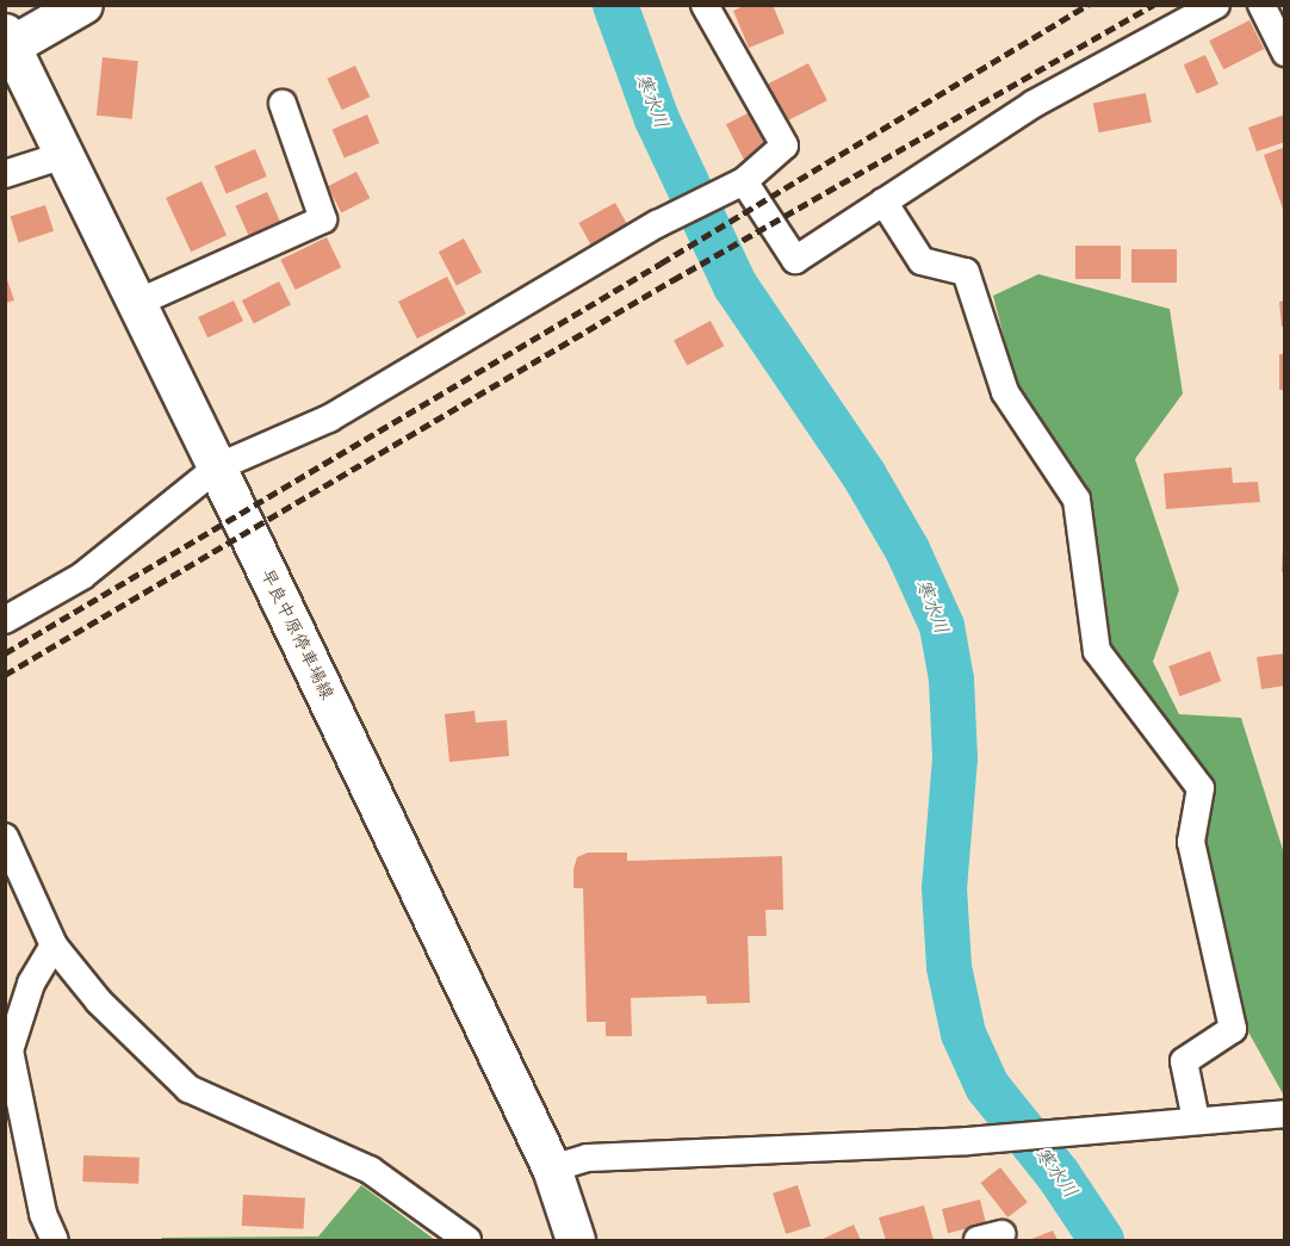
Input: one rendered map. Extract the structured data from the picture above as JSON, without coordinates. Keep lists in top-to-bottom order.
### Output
{
  "streets": {
    "main road": ["早良中原停車場線"]
  },
  "water": ["寒水川"]
}
